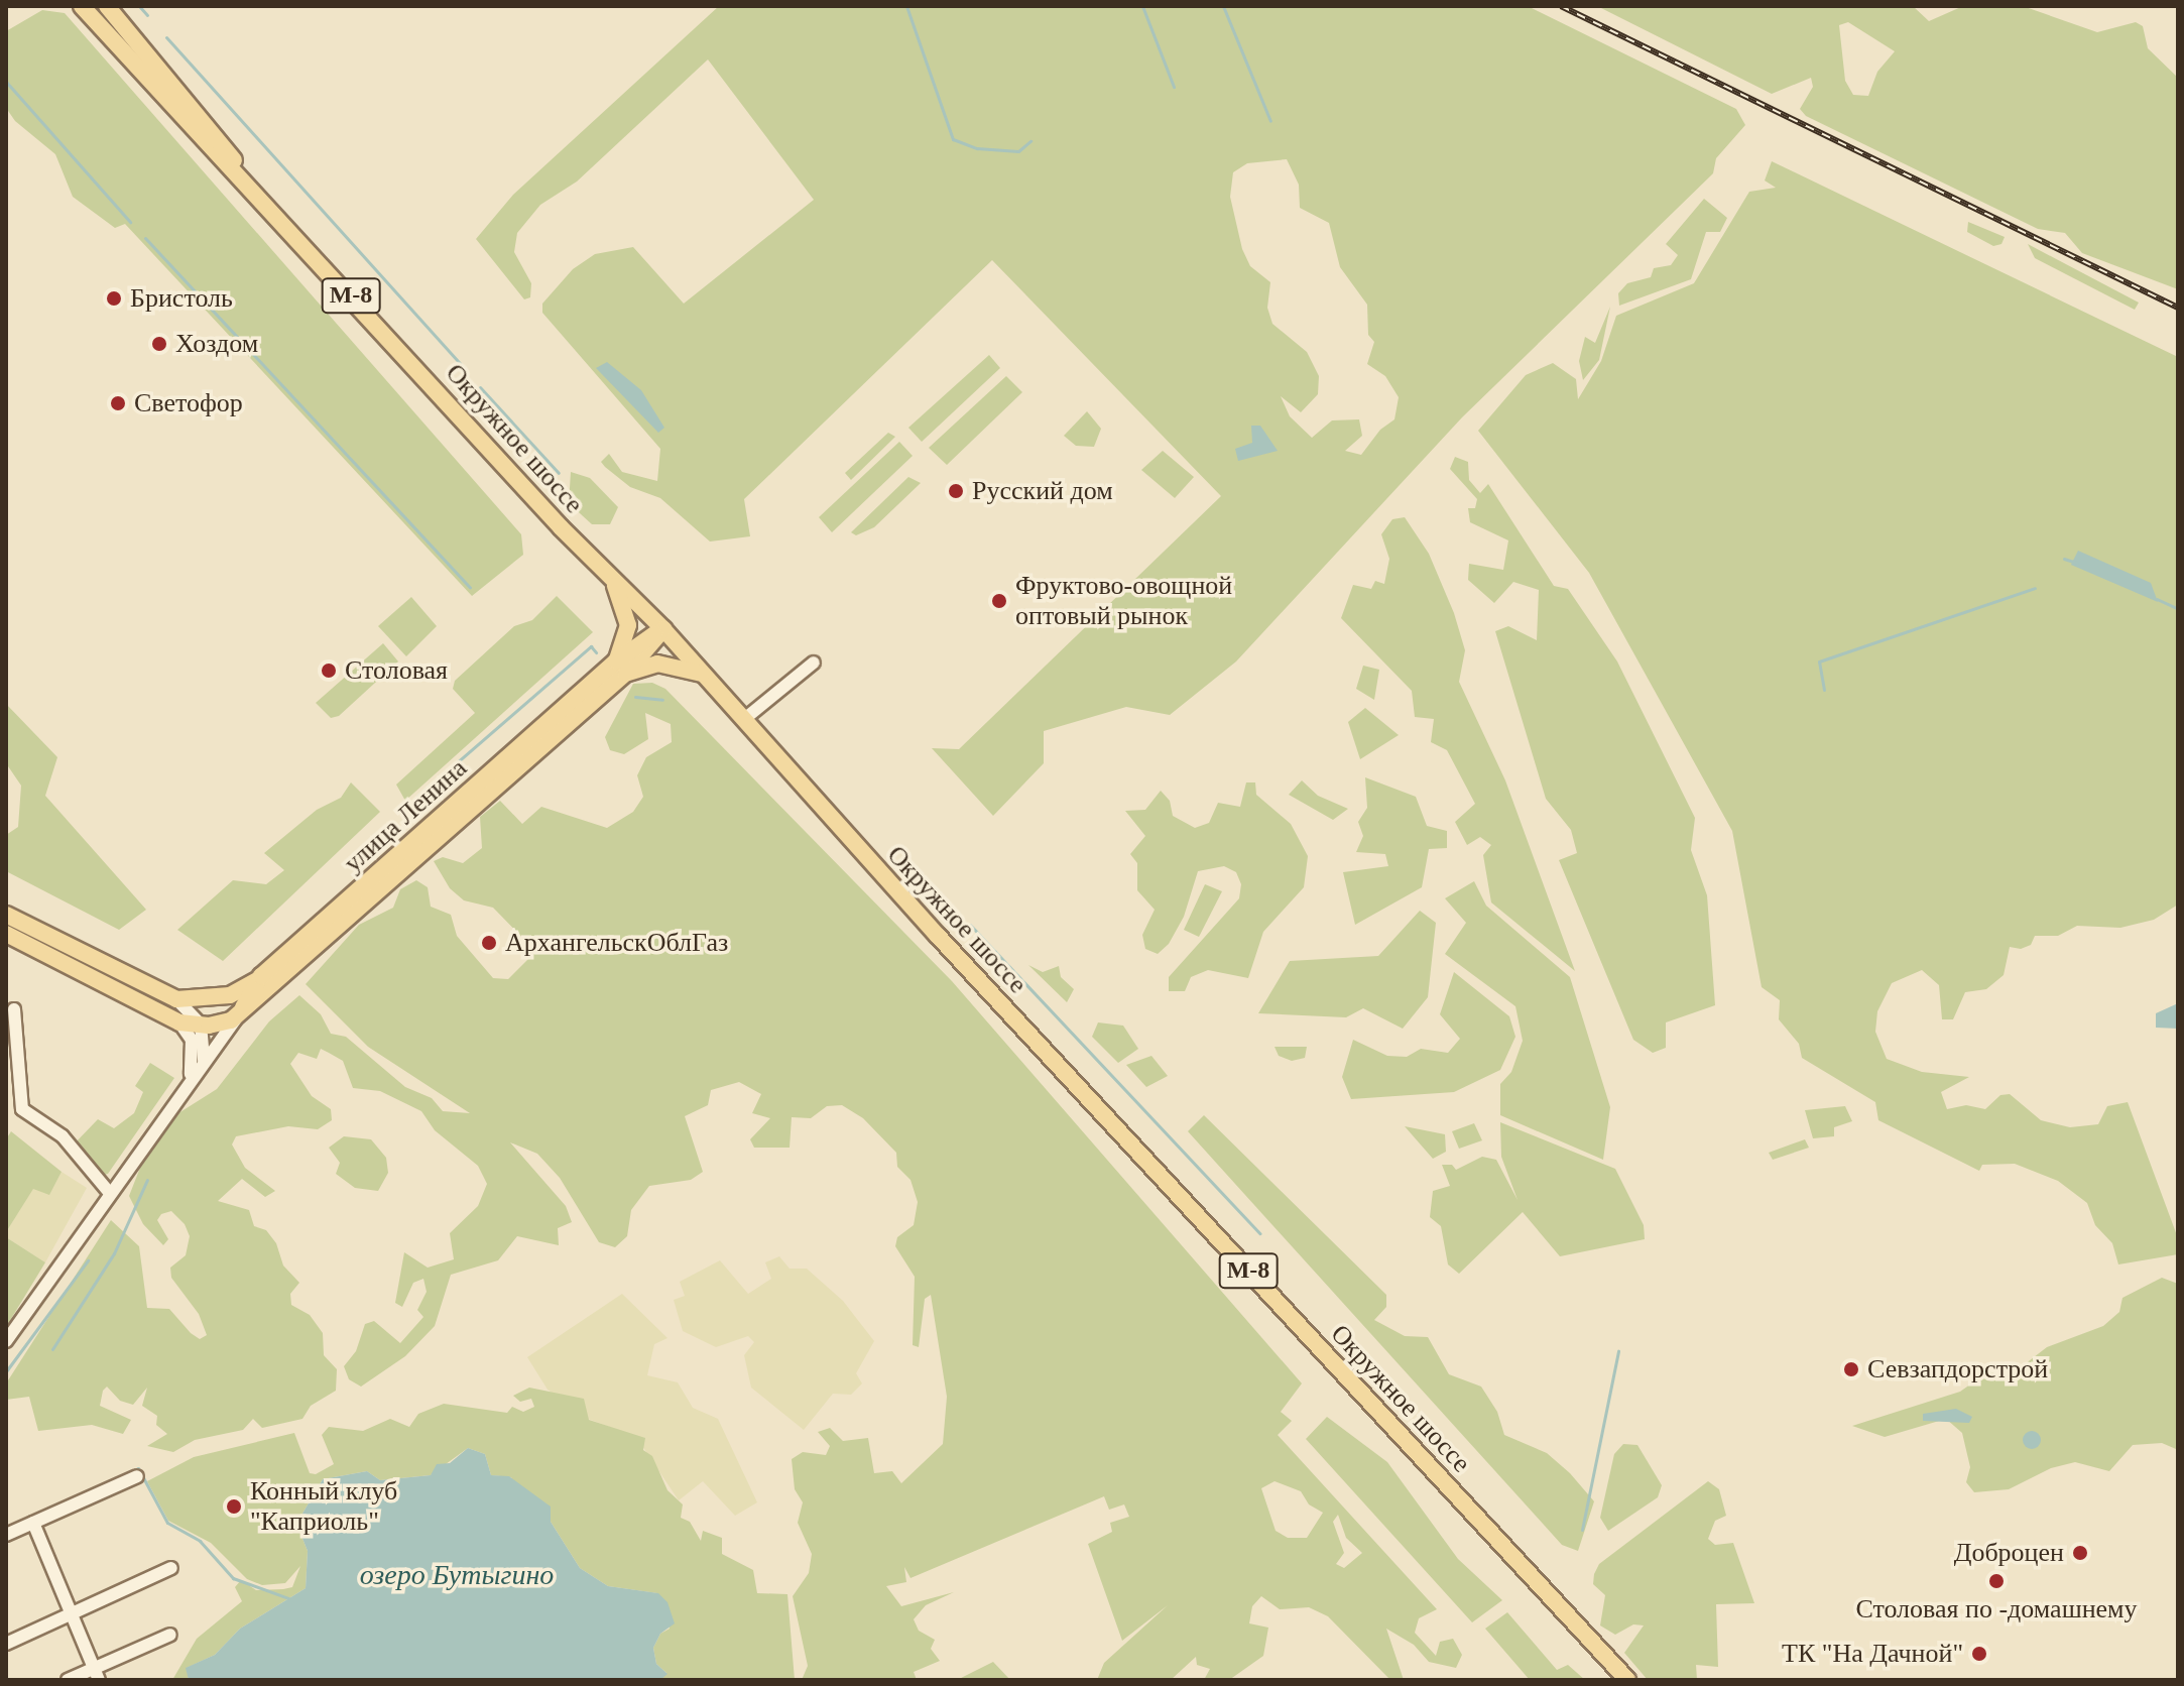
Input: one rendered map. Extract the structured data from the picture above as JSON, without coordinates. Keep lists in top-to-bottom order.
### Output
{
  "streets": {
    "main road": ["М-8", "Окружное шоссе", "улица Ленина"]
  },
  "crossings": [
    ["Окружное шоссе", "улица Ленина"]
  ],
  "water": ["озеро Бутыгино"],
  "places": [
    "Бристоль",
    "Хоздом",
    "Светофор",
    "Русский дом",
    "Фруктово-овощной оптовый рынок",
    "Столовая",
    "АрхангельскОблГаз",
    "Севзапдорстрой",
    "Конный клуб \"Каприоль\"",
    "Доброцен",
    "Столовая по -домашнему",
    "ТК \"На Дачной\""
  ]
}
